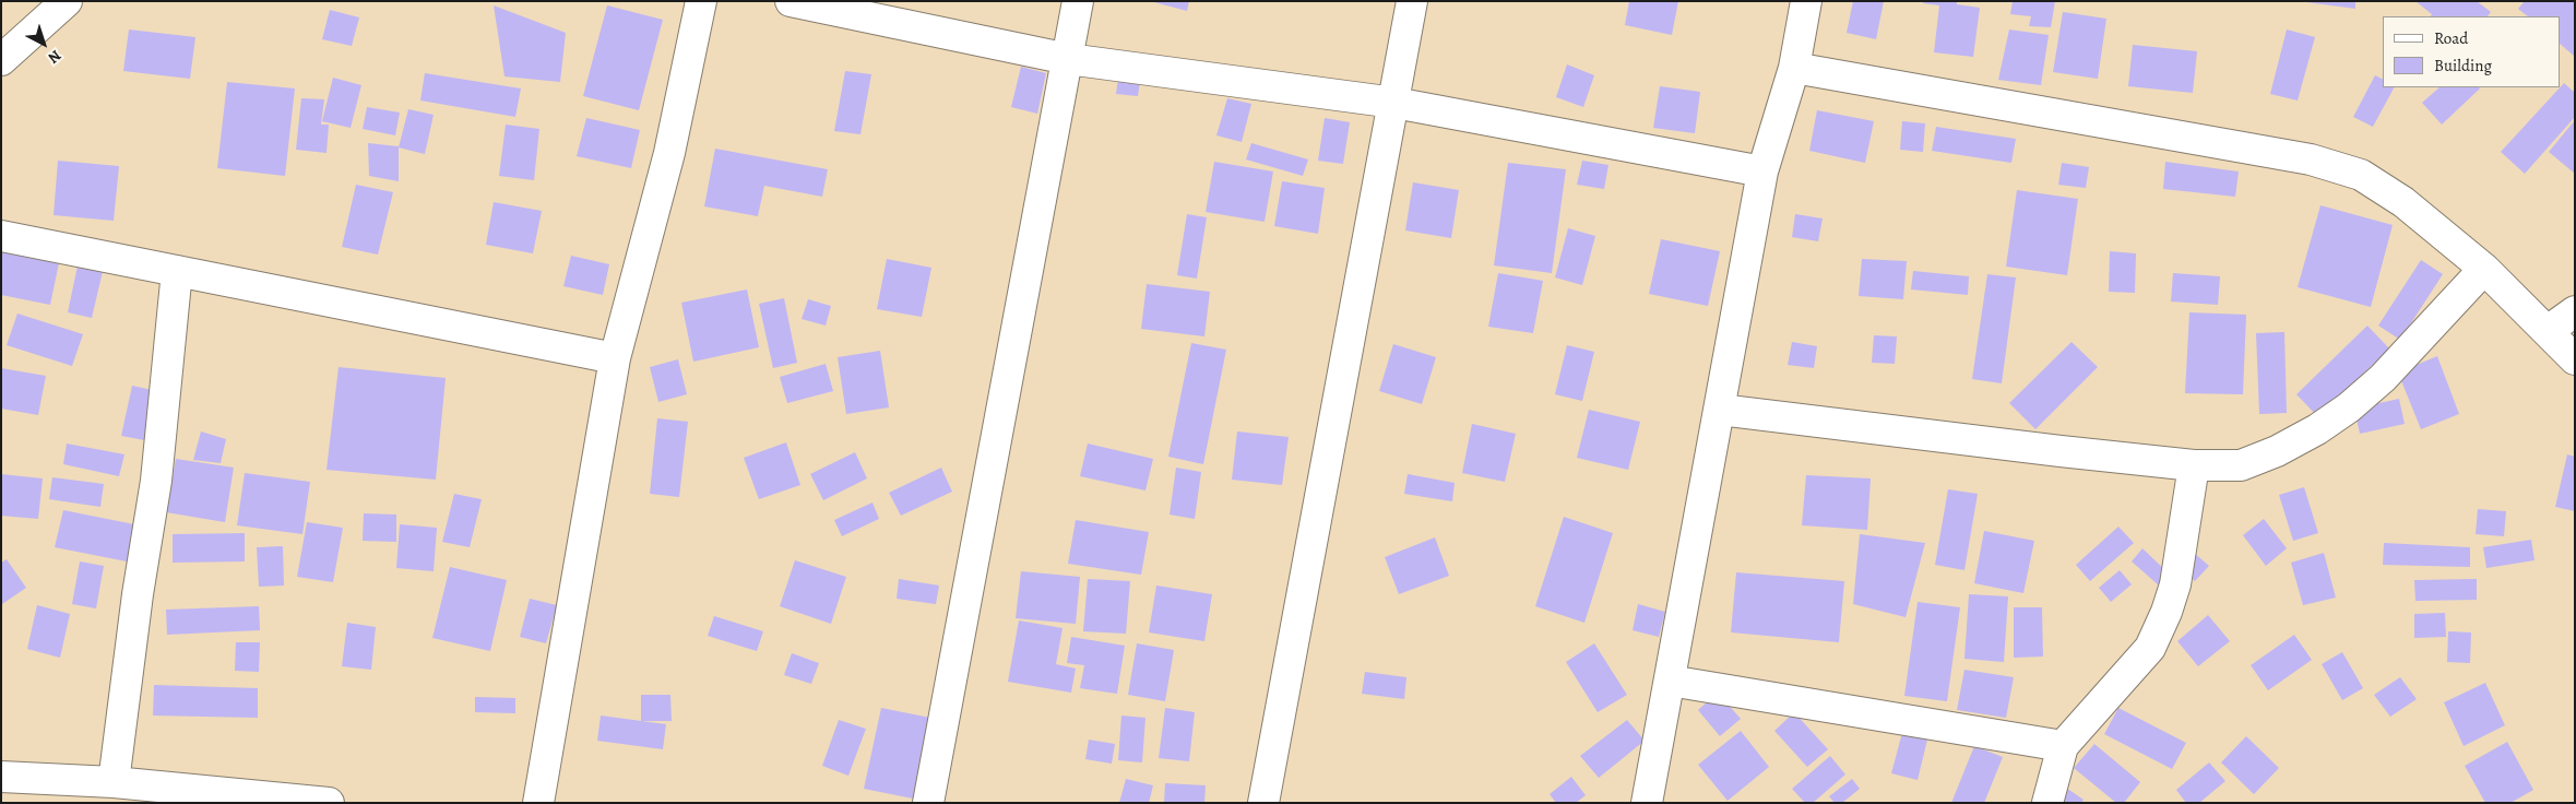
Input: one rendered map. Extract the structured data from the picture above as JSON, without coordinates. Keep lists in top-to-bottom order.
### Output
{
  "legend": ["Road", "Building"],
  "north": "bottom right"
}
